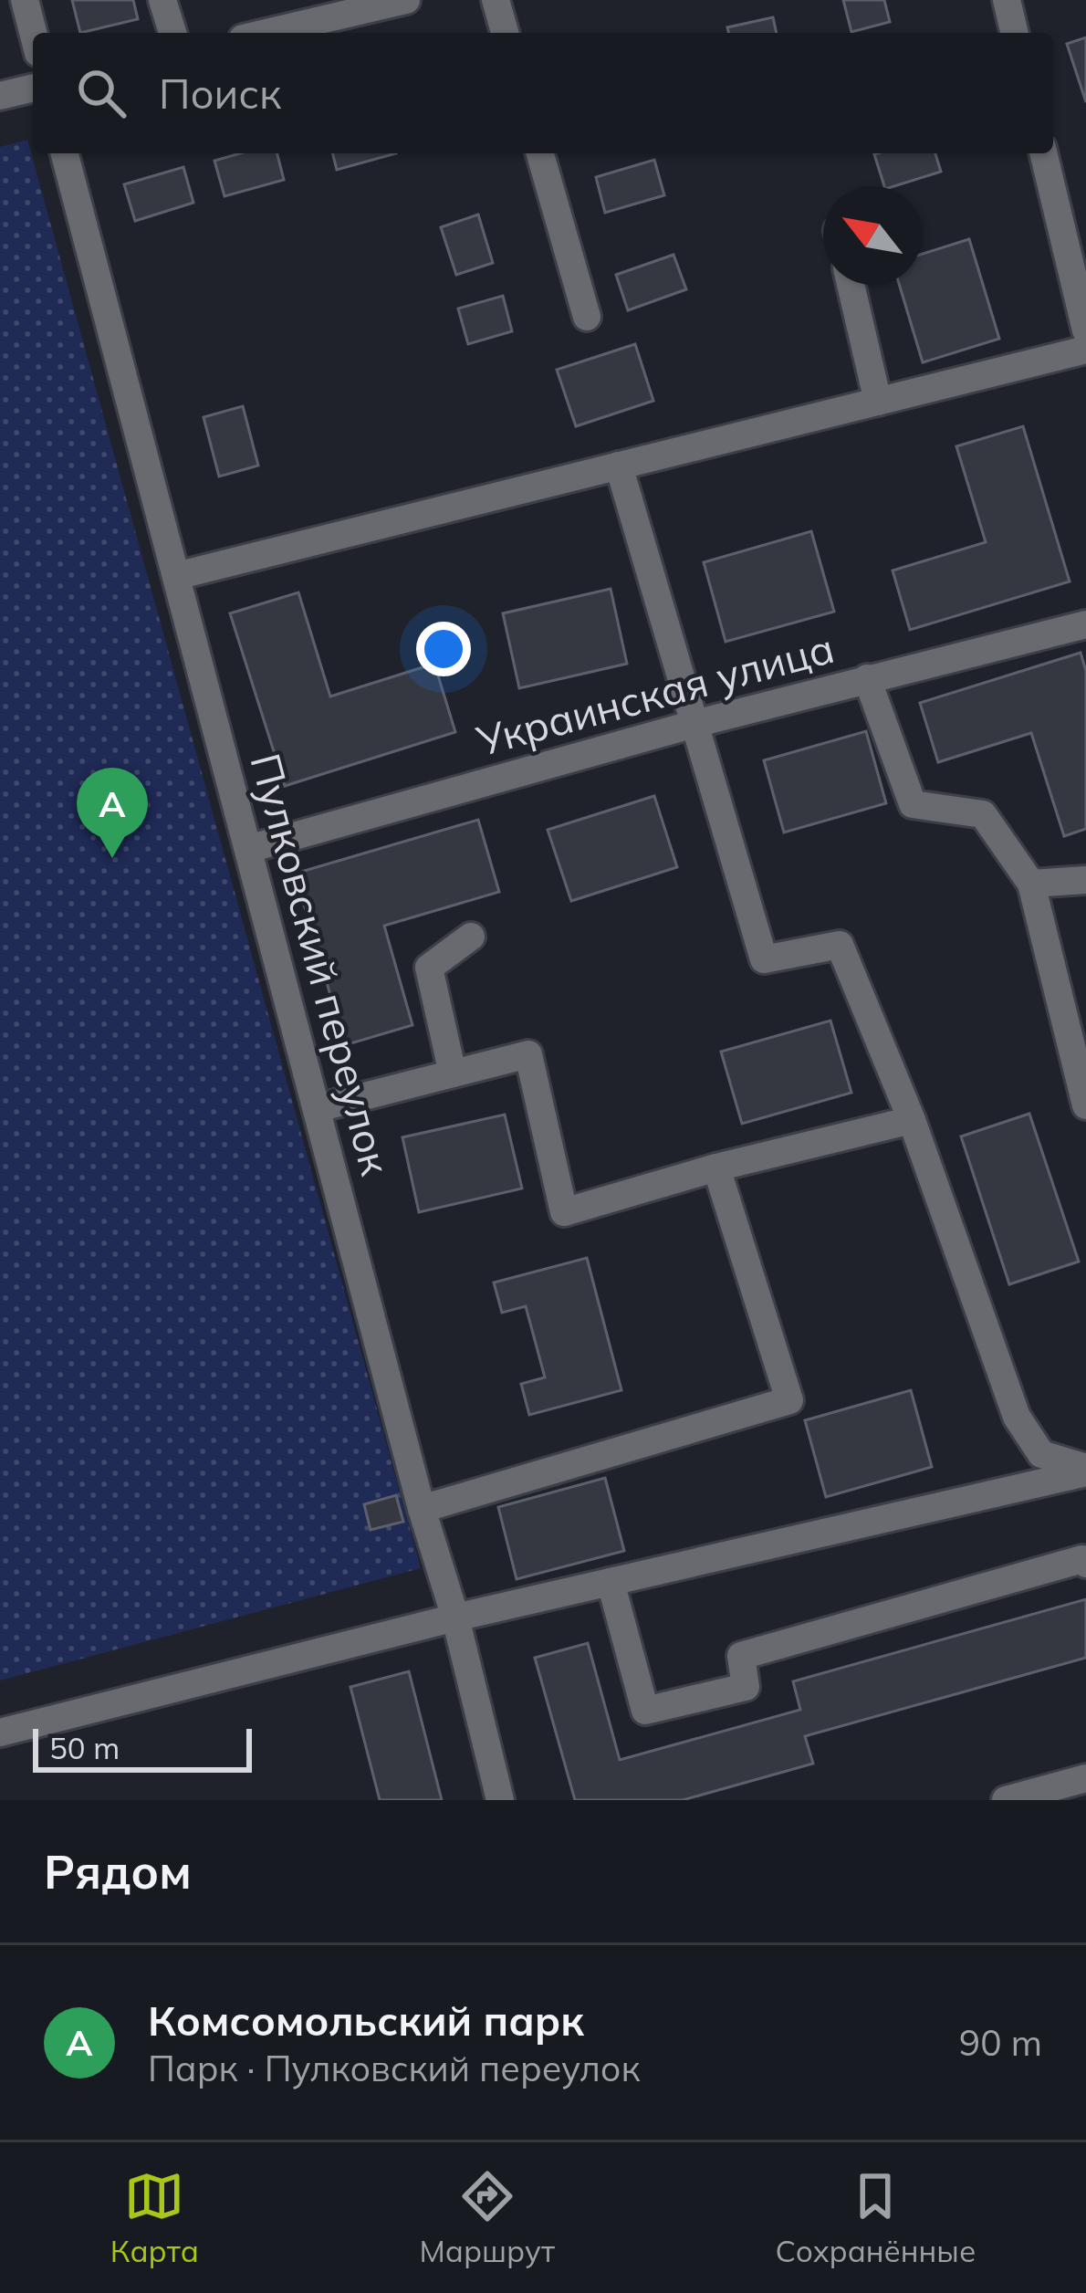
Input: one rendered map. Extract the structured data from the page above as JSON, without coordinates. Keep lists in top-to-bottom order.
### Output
{
  "streets": {
    "street": ["Украинская улица", "Пулковский переулок"]
  },
  "crossings": [
    ["Украинская улица", "Пулковский переулок"]
  ],
  "scale_bar": "50 m",
  "north": "top left",
  "page": {
    "search": "Поиск",
    "pins": "A",
    "scale": "50 m",
    "heading": "Рядом",
    "list": [
      {
        "mark": "A",
        "name": "Комсомольский парк",
        "note": "Парк · Пулковский переулок",
        "value": "90 m"
      }
    ],
    "nav": ["Карта", "Маршрут", "Сохранённые"]
  }
}
